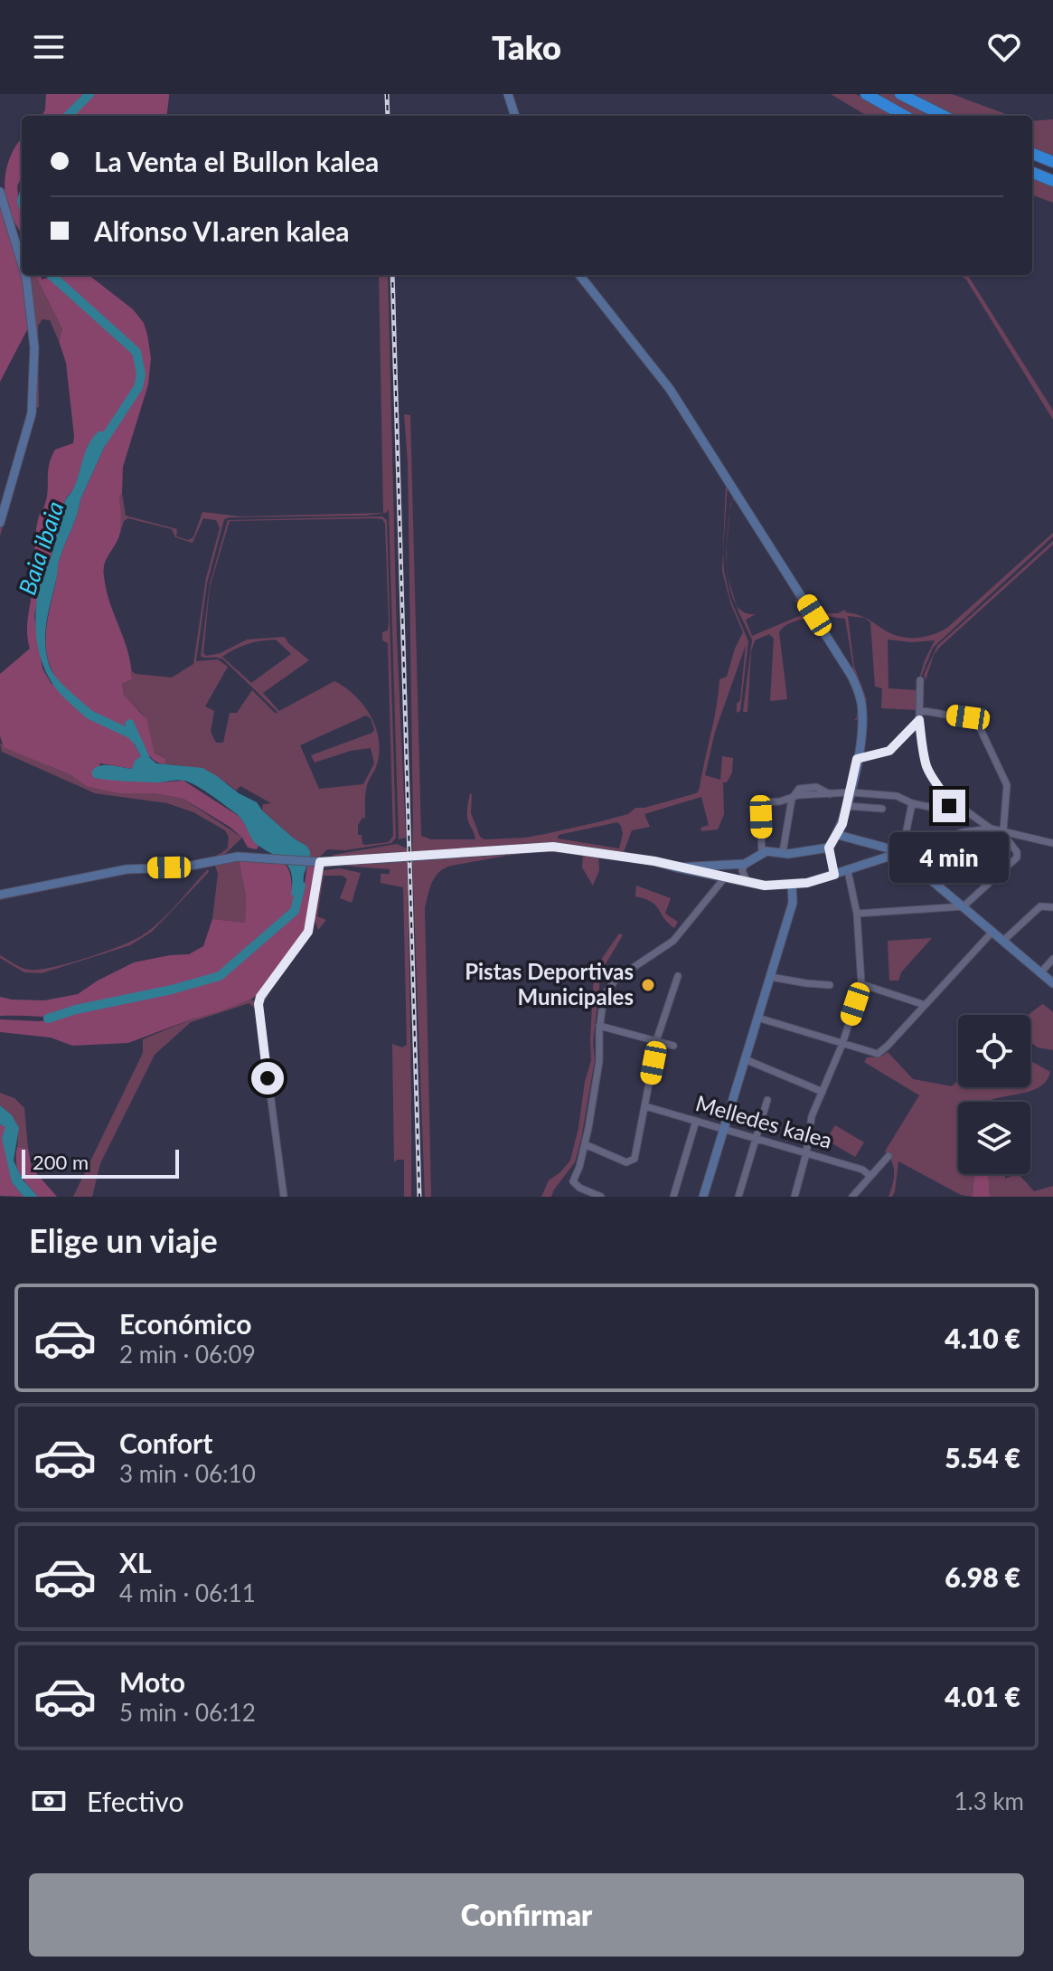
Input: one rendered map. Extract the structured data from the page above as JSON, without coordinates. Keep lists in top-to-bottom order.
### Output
{
  "streets": {
    "street": ["Melledes kalea"]
  },
  "water": ["Baia ibaia"],
  "places": ["Pistas Deportivas Municipales"],
  "scale_bar": "200 m",
  "page": {
    "header": "Tako",
    "banner": ["La Venta el Bullon kalea", "Alfonso VI.aren kalea"],
    "bubble": "4 min",
    "scale": "200 m",
    "heading": "Elige un viaje",
    "list": [
      {
        "name": "Económico",
        "note": "2 min · 06:09",
        "value": "4.10 €"
      },
      {
        "name": "Confort",
        "note": "3 min · 06:10",
        "value": "5.54 €"
      },
      {
        "name": "XL",
        "note": "4 min · 06:11",
        "value": "6.98 €"
      },
      {
        "name": "Moto",
        "note": "5 min · 06:12",
        "value": "4.01 €"
      }
    ],
    "pay": ["Efectivo", "1.3 km"],
    "buttons": "Confirmar"
  }
}
